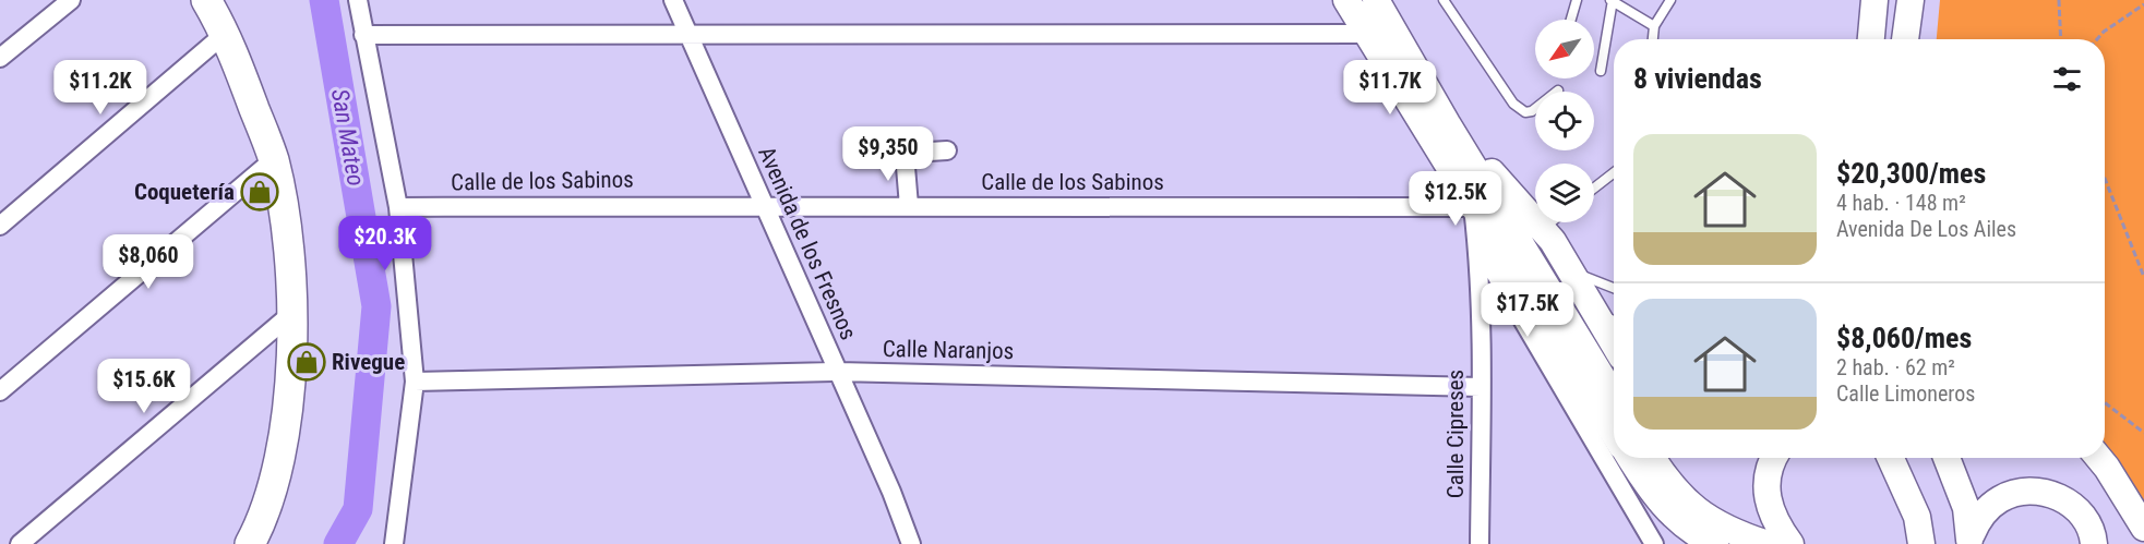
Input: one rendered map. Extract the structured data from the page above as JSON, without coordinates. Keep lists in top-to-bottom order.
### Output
{
  "streets": {
    "street": [
      "Calle de los Sabinos",
      "Avenida de los Fresnos",
      "Calle Naranjos",
      "Calle Cipreses"
    ]
  },
  "crossings": [
    ["Calle de los Sabinos", "Avenida de los Fresnos"],
    ["Calle de los Sabinos", "Calle Cipreses"],
    ["Avenida de los Fresnos", "Calle Naranjos"],
    ["Calle Naranjos", "Calle Cipreses"]
  ],
  "water": ["San Mateo"],
  "places": {
    "shop": ["Coquetería", "Rivegue"]
  },
  "north": "bottom left",
  "page": {
    "heading": "8 viviendas",
    "price": [
      "$11.2K",
      "$11.7K",
      "$9,350",
      "$12.5K",
      "$20.3K",
      "$8,060",
      "$17.5K",
      "$15.6K"
    ],
    "list": [
      {
        "name": "$20,300/mes",
        "note": "4 hab. · 148 m² · Avenida De Los Ailes"
      },
      {
        "name": "$8,060/mes",
        "note": "2 hab. · 62 m² · Calle Limoneros"
      }
    ]
  }
}
